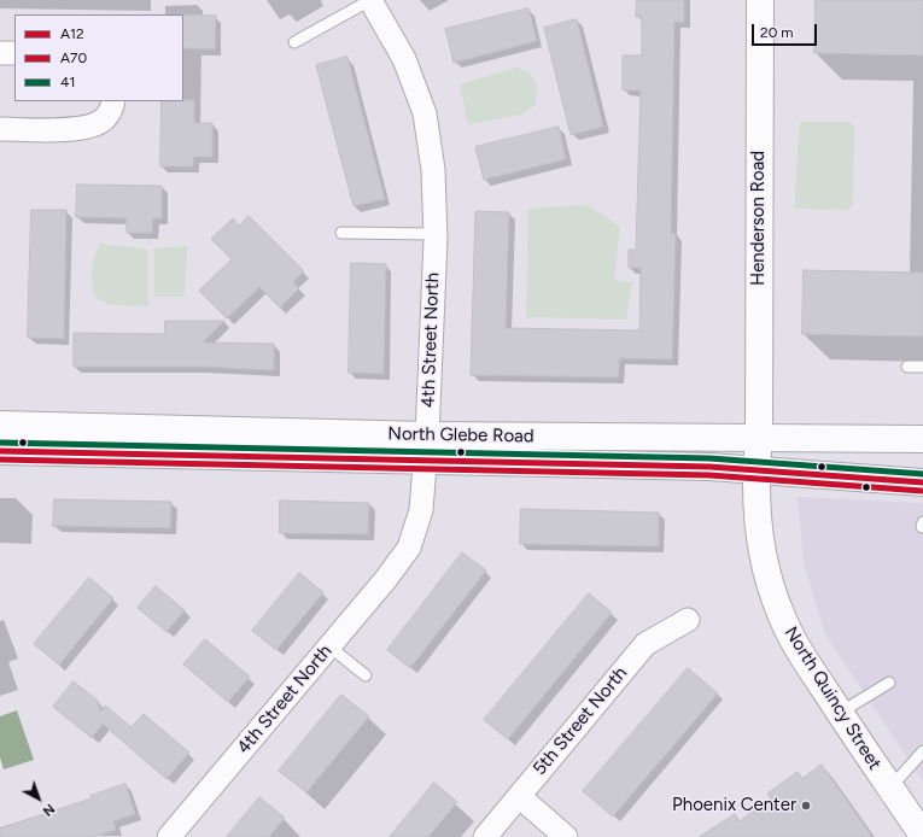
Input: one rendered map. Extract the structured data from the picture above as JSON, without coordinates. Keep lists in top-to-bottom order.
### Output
{
  "streets": {
    "main road": ["Henderson Road", "North Glebe Road", "North Quincy Street"],
    "street": ["4th Street North", "5th Street North"]
  },
  "crossings": [
    ["Henderson Road", "North Glebe Road"],
    ["Henderson Road", "North Quincy Street"],
    ["4th Street North", "North Glebe Road"],
    ["North Glebe Road", "North Quincy Street"]
  ],
  "places": ["Phoenix Center"],
  "lines": ["transit line 41", "transit line A12", "transit line A70"],
  "legend": ["A12", "A70", "41"],
  "scale_bar": "20 m",
  "north": "bottom right"
}
